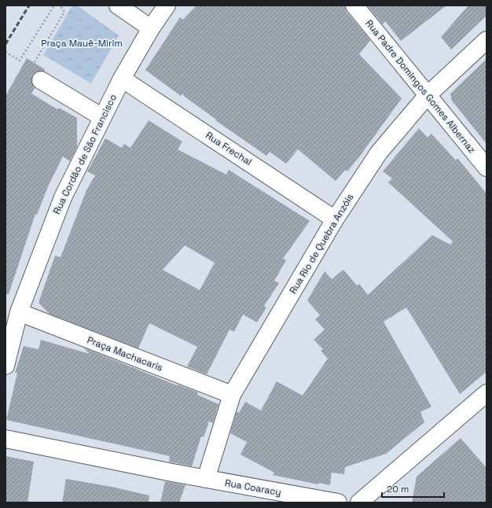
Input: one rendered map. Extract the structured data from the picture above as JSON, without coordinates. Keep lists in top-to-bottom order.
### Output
{
  "streets": {
    "street": [
      "Rua Padre Domingos Gomes Albernaz",
      "Rua Frechal",
      "Rua Cordão de São Francisco",
      "Rua Rio de Quebra Anzóis",
      "Praça Machacaris",
      "Rua Coaracy"
    ]
  },
  "crossings": [
    ["Rua Padre Domingos Gomes Albernaz", "Rua Rio de Quebra Anzóis"],
    ["Rua Frechal", "Rua Cordão de São Francisco"],
    ["Rua Frechal", "Rua Rio de Quebra Anzóis"],
    ["Rua Cordão de São Francisco", "Praça Machacaris"],
    ["Rua Rio de Quebra Anzóis", "Praça Machacaris"],
    ["Rua Rio de Quebra Anzóis", "Rua Coaracy"]
  ],
  "parks": ["Praça Mauê-Mirim"],
  "scale_bar": "20 m"
}
